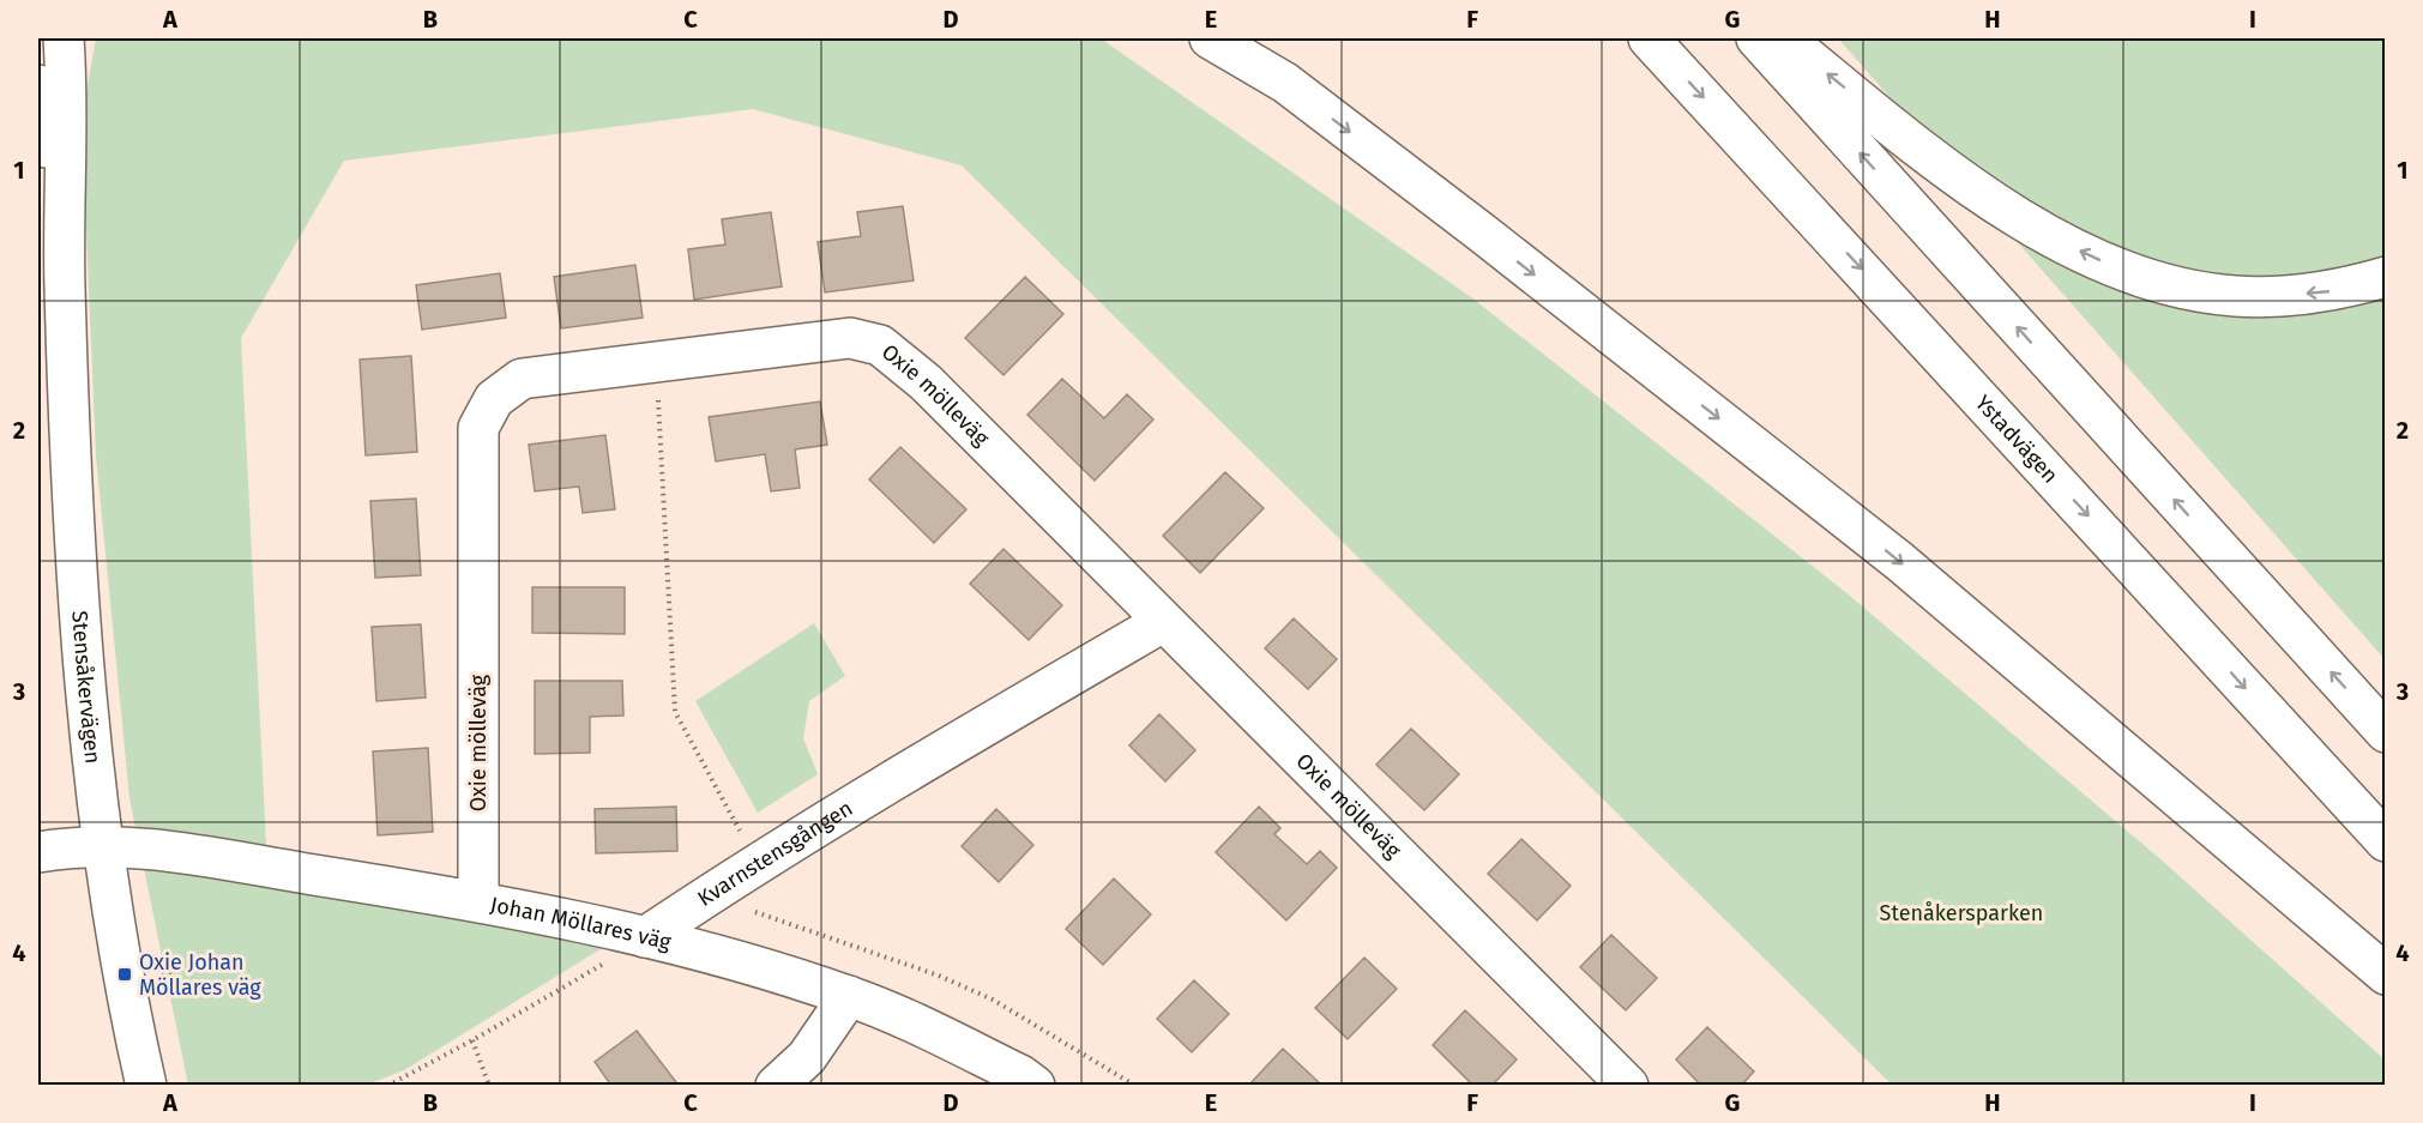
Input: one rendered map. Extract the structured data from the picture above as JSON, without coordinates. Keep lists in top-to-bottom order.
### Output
{
  "streets": {
    "main road": [
      "Oxie mölleväg",
      "Ystadvägen",
      "Stensåkervägen",
      "Kvarnstensgången",
      "Johan Möllares väg"
    ]
  },
  "crossings": [
    ["Oxie mölleväg", "Kvarnstensgången"],
    ["Oxie mölleväg", "Johan Möllares väg"],
    ["Stensåkervägen", "Johan Möllares väg"],
    ["Kvarnstensgången", "Johan Möllares väg"]
  ],
  "parks": ["Stenåkersparken"],
  "places": {
    "transit": ["Oxie Johan Möllares väg"]
  },
  "grid": {
    "columns": [
      "A",
      "B",
      "C",
      "D",
      "E",
      "F",
      "G",
      "H",
      "I"
    ],
    "rows": [
      "1",
      "2",
      "3",
      "4"
    ]
  }
}
